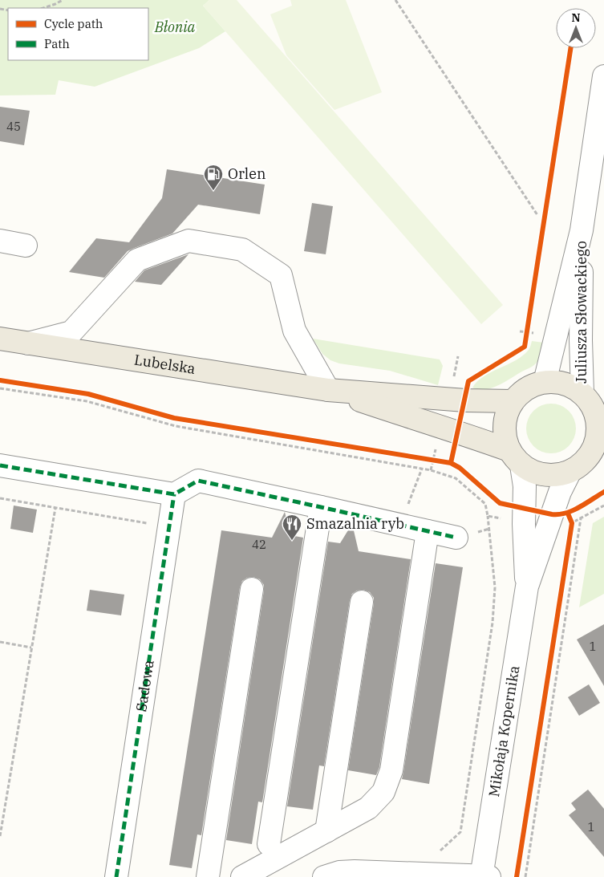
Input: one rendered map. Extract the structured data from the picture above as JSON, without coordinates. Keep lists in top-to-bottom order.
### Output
{
  "streets": {
    "main road": ["Lubelska"],
    "street": ["Juliusza Słowackiego", "Sadowa", "Mikołaja Kopernika"]
  },
  "crossings": [
    ["Juliusza Słowackiego", "Lubelska"],
    ["Juliusza Słowackiego", "Mikołaja Kopernika"],
    ["Lubelska", "Mikołaja Kopernika"]
  ],
  "parks": ["Błonia"],
  "places": {
    "fuel station": ["Orlen"],
    "restaurant": ["Smazalnia ryb"]
  },
  "house_numbers": [
    "45",
    "42",
    "1",
    "1"
  ],
  "legend": ["Cycle path", "Path"],
  "north": "top"
}
